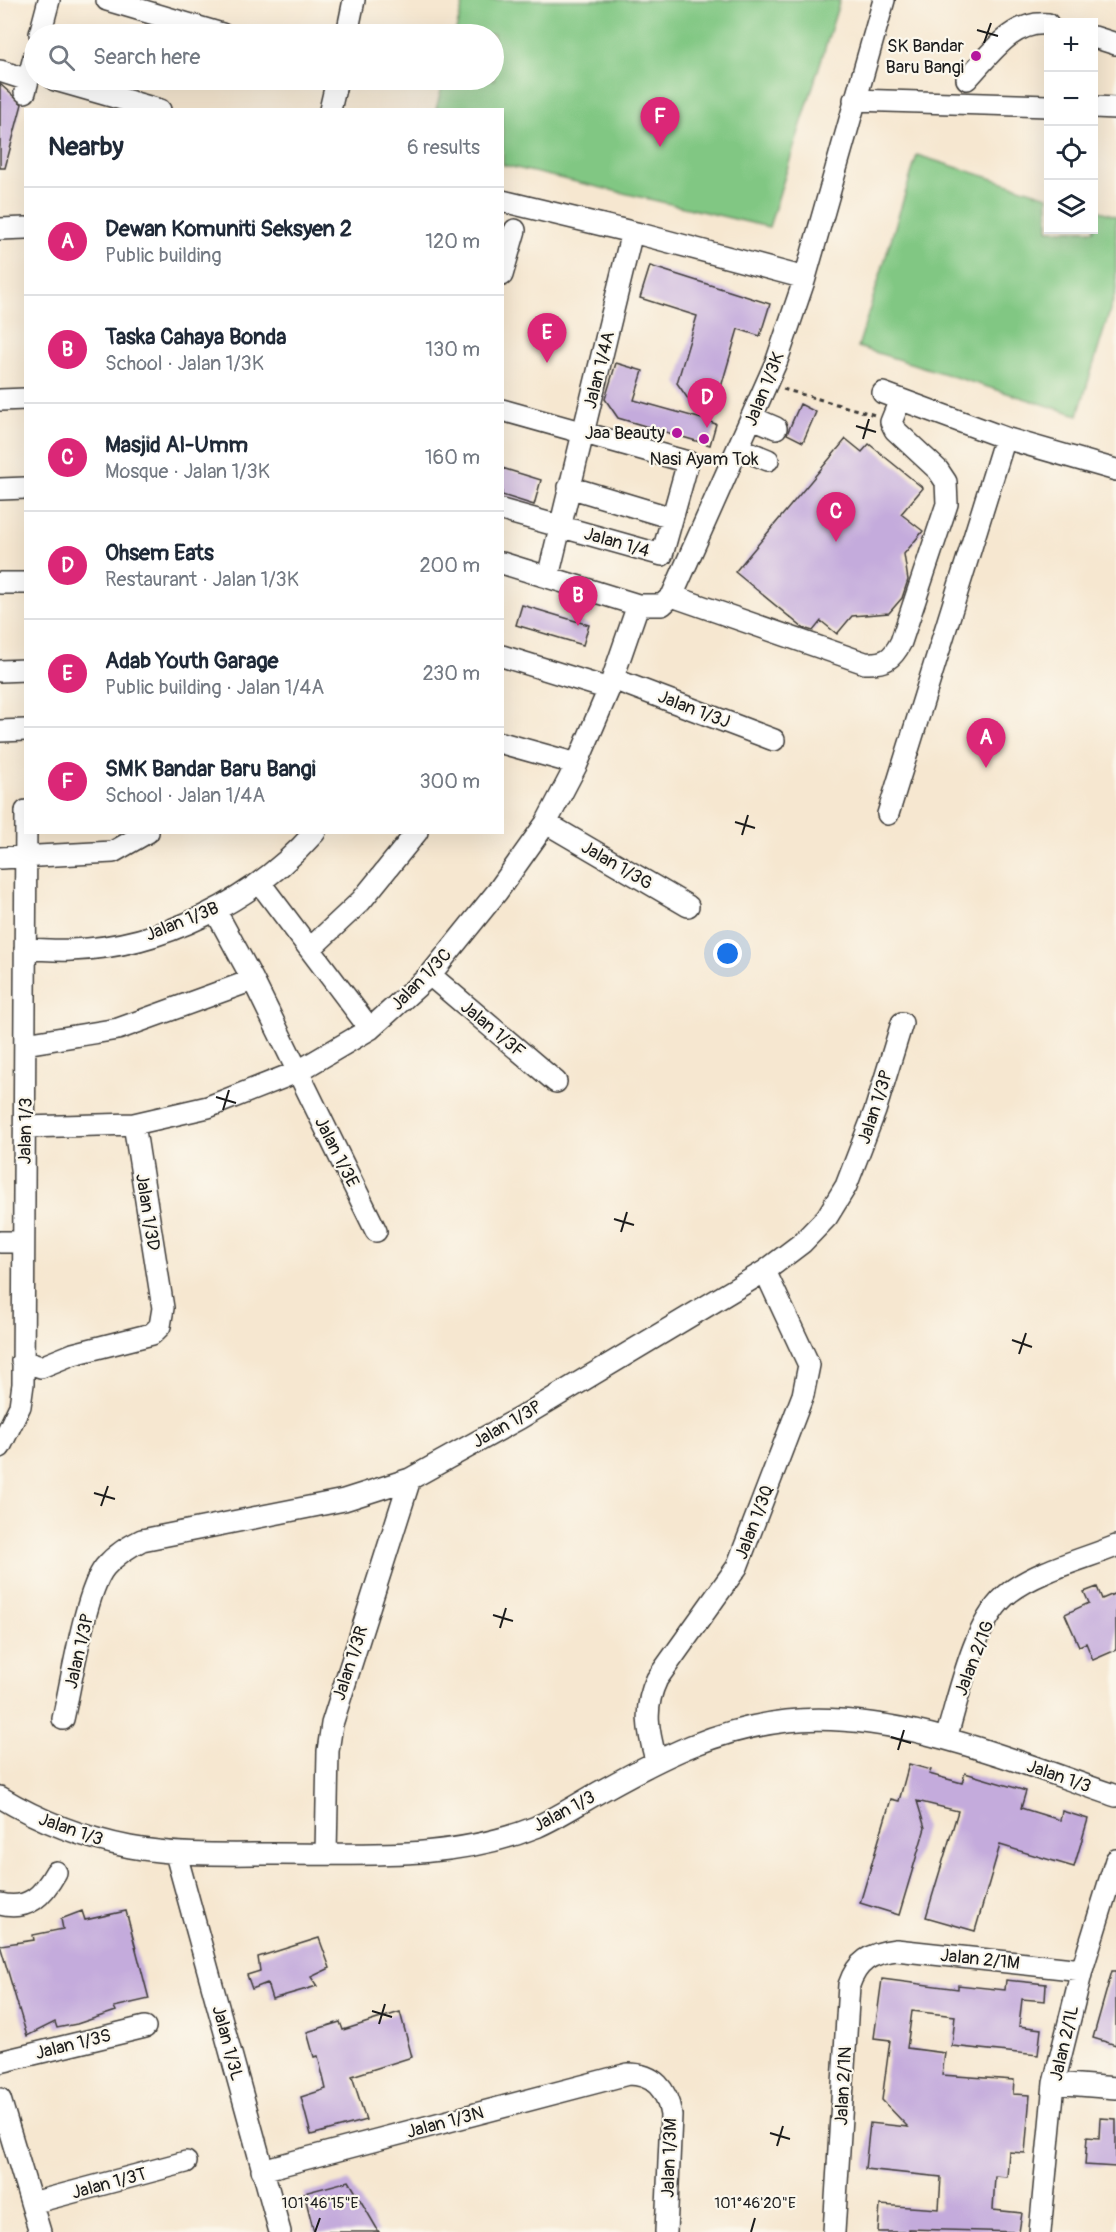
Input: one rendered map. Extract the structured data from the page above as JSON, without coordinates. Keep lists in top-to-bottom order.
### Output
{
  "streets": {
    "street": [
      "Jalan 1/4A",
      "Jalan 1/3K",
      "Jalan 1/4",
      "Jalan 1/3J",
      "Jalan 1/3G",
      "Jalan 1/3B",
      "Jalan 1/3C",
      "Jalan 1/3F",
      "Jalan 1/3P",
      "Jalan 1/3",
      "Jalan 1/3E",
      "Jalan 1/3D",
      "Jalan 1/3Q",
      "Jalan 2/1G",
      "Jalan 1/3R",
      "Jalan 2/1M",
      "Jalan 1/3L",
      "Jalan 2/1L",
      "Jalan 1/3S",
      "Jalan 2/1N",
      "Jalan 1/3N",
      "Jalan 1/3M",
      "Jalan 1/3T"
    ]
  },
  "crossings": [
    ["Jalan 1/4A", "Jalan 1/4"],
    ["Jalan 1/3J", "Jalan 1/3C"],
    ["Jalan 1/3G", "Jalan 1/3C"],
    ["Jalan 1/3B", "Jalan 1/3"],
    ["Jalan 1/3B", "Jalan 1/3E"],
    ["Jalan 1/3C", "Jalan 1/3F"],
    ["Jalan 1/3C", "Jalan 1/3"],
    ["Jalan 1/3C", "Jalan 1/3E"],
    ["Jalan 1/3C", "Jalan 1/3D"],
    ["Jalan 1/3P", "Jalan 1/3Q"],
    ["Jalan 1/3P", "Jalan 1/3R"],
    ["Jalan 1/3", "Jalan 1/3D"],
    ["Jalan 1/3", "Jalan 1/3Q"],
    ["Jalan 1/3", "Jalan 2/1G"],
    ["Jalan 1/3", "Jalan 1/3R"],
    ["Jalan 1/3", "Jalan 1/3L"],
    ["Jalan 2/1M", "Jalan 2/1L"],
    ["Jalan 2/1M", "Jalan 2/1N"],
    ["Jalan 1/3L", "Jalan 1/3N"],
    ["Jalan 1/3N", "Jalan 1/3M"]
  ],
  "places": ["SK Bandar Baru Bangi", "Jaa Beauty", "Nasi Ayam Tok"],
  "page": {
    "map_buttons": ["+", "−"],
    "search": "Search here",
    "pins": [
      "F",
      "E",
      "D",
      "C",
      "B",
      "A"
    ],
    "heading": ["Nearby", "6 results"],
    "list": [
      {
        "mark": "A",
        "name": "Dewan Komuniti Seksyen 2",
        "note": "Public building",
        "value": "120 m"
      },
      {
        "mark": "B",
        "name": "Taska Cahaya Bonda",
        "note": "School · Jalan 1/3K",
        "value": "130 m"
      },
      {
        "mark": "C",
        "name": "Masjid Al-Umm",
        "note": "Mosque · Jalan 1/3K",
        "value": "160 m"
      },
      {
        "mark": "D",
        "name": "Ohsem Eats",
        "note": "Restaurant · Jalan 1/3K",
        "value": "200 m"
      },
      {
        "mark": "E",
        "name": "Adab Youth Garage",
        "note": "Public building · Jalan 1/4A",
        "value": "230 m"
      },
      {
        "mark": "F",
        "name": "SMK Bandar Baru Bangi",
        "note": "School · Jalan 1/4A",
        "value": "300 m"
      }
    ]
  },
  "coordinates": ["101°46'15\"E", "101°46'20\"E"]
}
